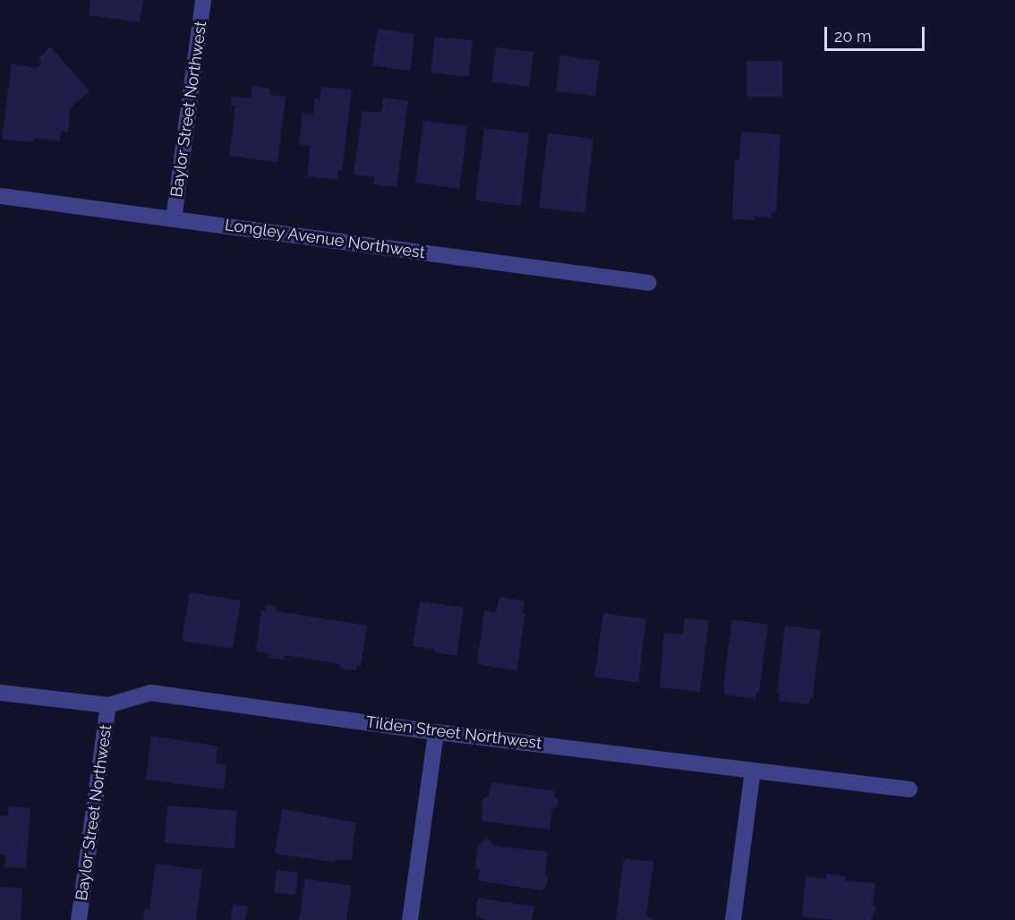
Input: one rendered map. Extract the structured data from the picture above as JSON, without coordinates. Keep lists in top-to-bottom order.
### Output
{
  "streets": {
    "street": ["Baylor Street Northwest", "Longley Avenue Northwest", "Tilden Street Northwest"]
  },
  "crossings": [
    ["Baylor Street Northwest", "Longley Avenue Northwest"],
    ["Baylor Street Northwest", "Tilden Street Northwest"]
  ],
  "scale_bar": "20 m"
}
